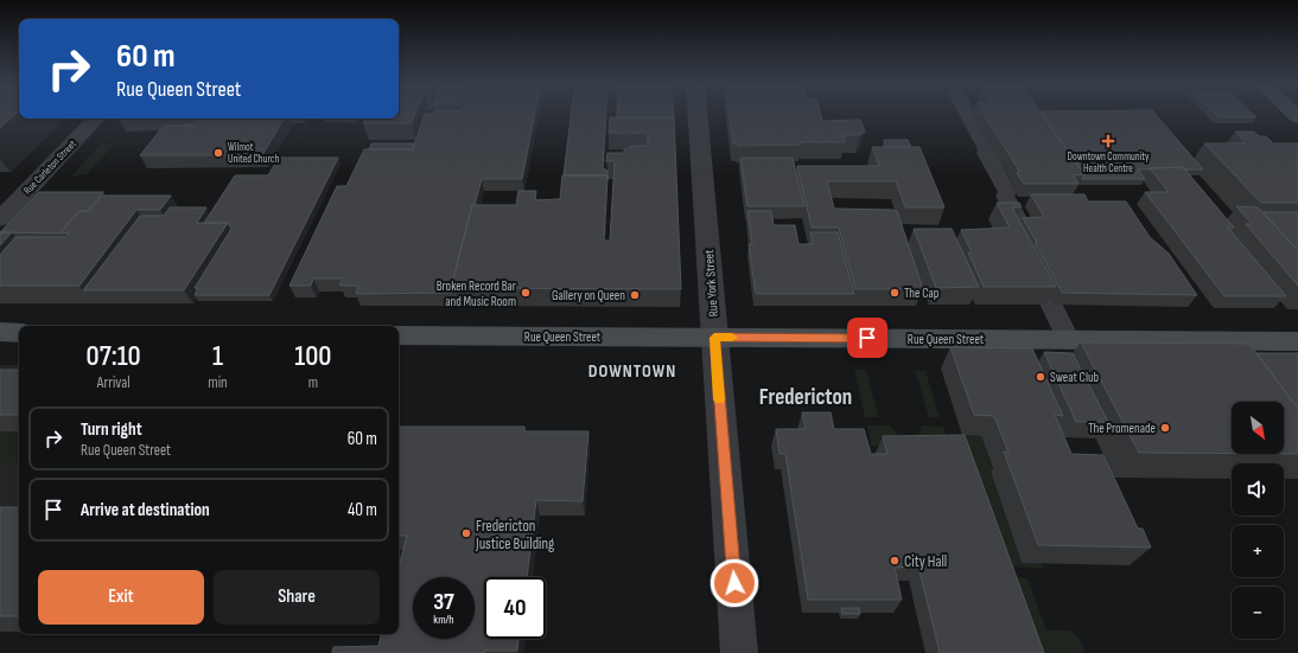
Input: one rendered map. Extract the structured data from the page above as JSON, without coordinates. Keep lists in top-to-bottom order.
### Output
{
  "streets": {
    "main road": ["Rue Queen Street"],
    "street": ["Rue Carleton Street", "Rue York Street"]
  },
  "crossings": [
    ["Rue York Street", "Rue Queen Street"]
  ],
  "districts": ["DOWNTOWN", "Fredericton"],
  "places": {
    "health": ["Downtown Community Health Centre"],
    "other": [
      "Wilmot United Church",
      "Broken Record Bar and Music Room",
      "The Cap",
      "Gallery on Queen",
      "Sweat Club",
      "The Promenade",
      "Fredericton Justice Building",
      "City Hall"
    ]
  },
  "north": "bottom right",
  "page": {
    "turn": ["60 m", "Rue Queen Street"],
    "eta": [
      "07:10",
      "Arrival",
      "1",
      "min",
      "100",
      "m"
    ],
    "map_buttons": ["+", "−"],
    "list": [
      {
        "name": "Turn right",
        "note": "Rue Queen Street",
        "value": "60 m"
      },
      {
        "name": "Arrive at destination",
        "value": "40 m"
      }
    ],
    "buttons": ["Exit", "Share"],
    "speed": "37 km/h",
    "limit": "40"
  }
}
